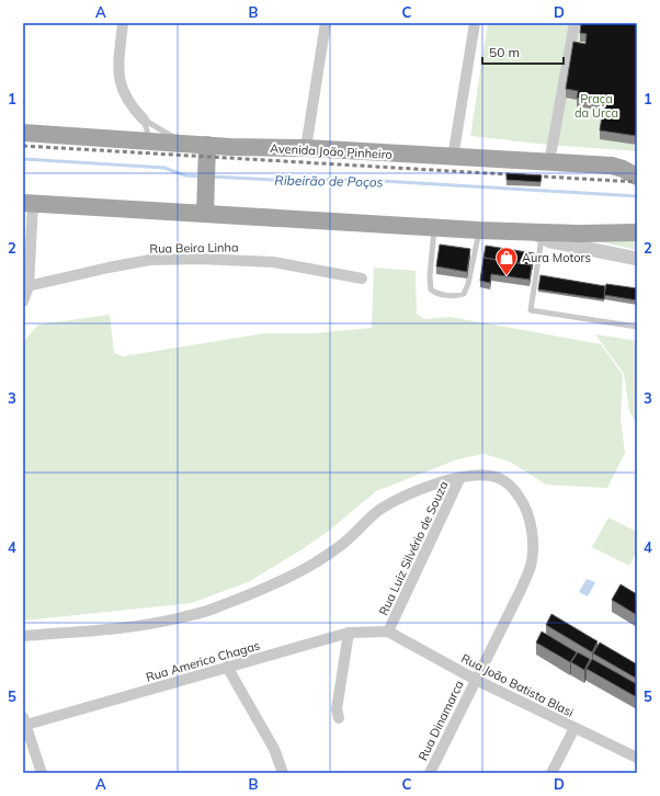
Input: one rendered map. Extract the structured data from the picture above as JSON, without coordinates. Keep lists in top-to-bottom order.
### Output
{
  "streets": {
    "main road": ["Avenida João Pinheiro"],
    "street": [
      "Rua Beira Linha",
      "Rua Luiz Silvério de Souza",
      "Rua Americo Chagas",
      "Rua João Batista Blasi",
      "Rua Dinamarca"
    ]
  },
  "crossings": [
    ["Rua Luiz Silvério de Souza", "Rua Americo Chagas"],
    ["Rua Luiz Silvério de Souza", "Rua João Batista Blasi"],
    ["Rua Luiz Silvério de Souza", "Rua Dinamarca"],
    ["Rua Americo Chagas", "Rua João Batista Blasi"],
    ["Rua João Batista Blasi", "Rua Dinamarca"]
  ],
  "water": ["Ribeirão de Poços"],
  "parks": ["Praça da Urca"],
  "places": {
    "shop": ["Aura Motors"]
  },
  "scale_bar": "50 m",
  "grid": {
    "columns": [
      "A",
      "B",
      "C",
      "D"
    ],
    "rows": [
      "1",
      "2",
      "3",
      "4",
      "5"
    ]
  }
}
